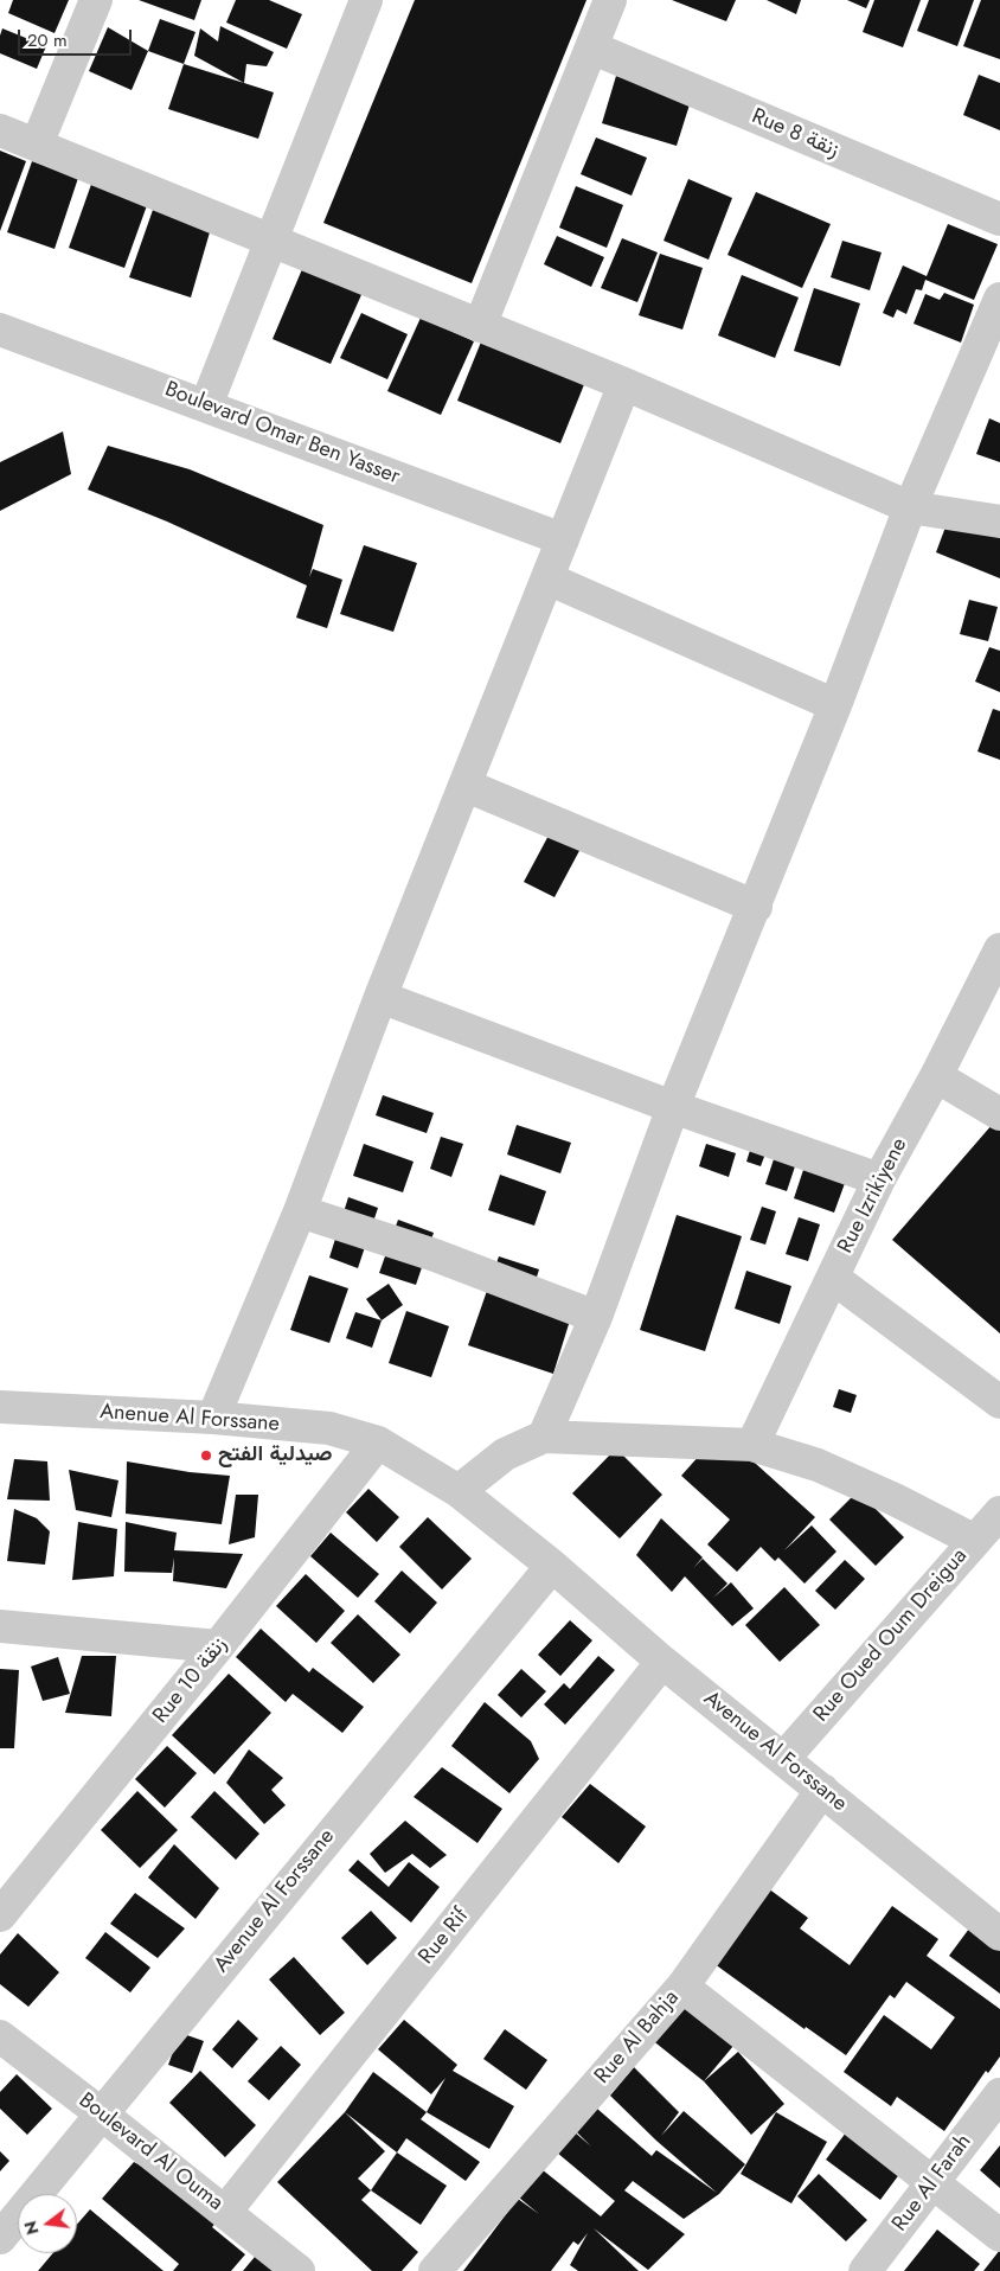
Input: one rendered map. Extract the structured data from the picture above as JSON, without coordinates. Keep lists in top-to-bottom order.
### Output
{
  "streets": {
    "street": [
      "Rue 8 زنقة",
      "Boulevard Omar Ben Yasser",
      "Rue Izrikiyene",
      "Anenue Al Forssane",
      "Rue Oued Oum Dreigua",
      "Rue 10 زنقة",
      "Avenue Al Forssane",
      "Rue Rif",
      "Rue Al Bahja",
      "Boulevard Al Ouma",
      "Rue Al Farah"
    ]
  },
  "crossings": [
    ["Anenue Al Forssane", "Rue 10 زنقة"],
    ["Anenue Al Forssane", "Avenue Al Forssane"],
    ["Rue Oued Oum Dreigua", "Avenue Al Forssane"],
    ["Avenue Al Forssane", "Rue Rif"],
    ["Avenue Al Forssane", "Rue Al Bahja"],
    ["Avenue Al Forssane", "Boulevard Al Ouma"],
    ["Rue Rif", "Boulevard Al Ouma"]
  ],
  "places": ["صيدلية الفتح"],
  "scale_bar": "20 m",
  "north": "left"
}
